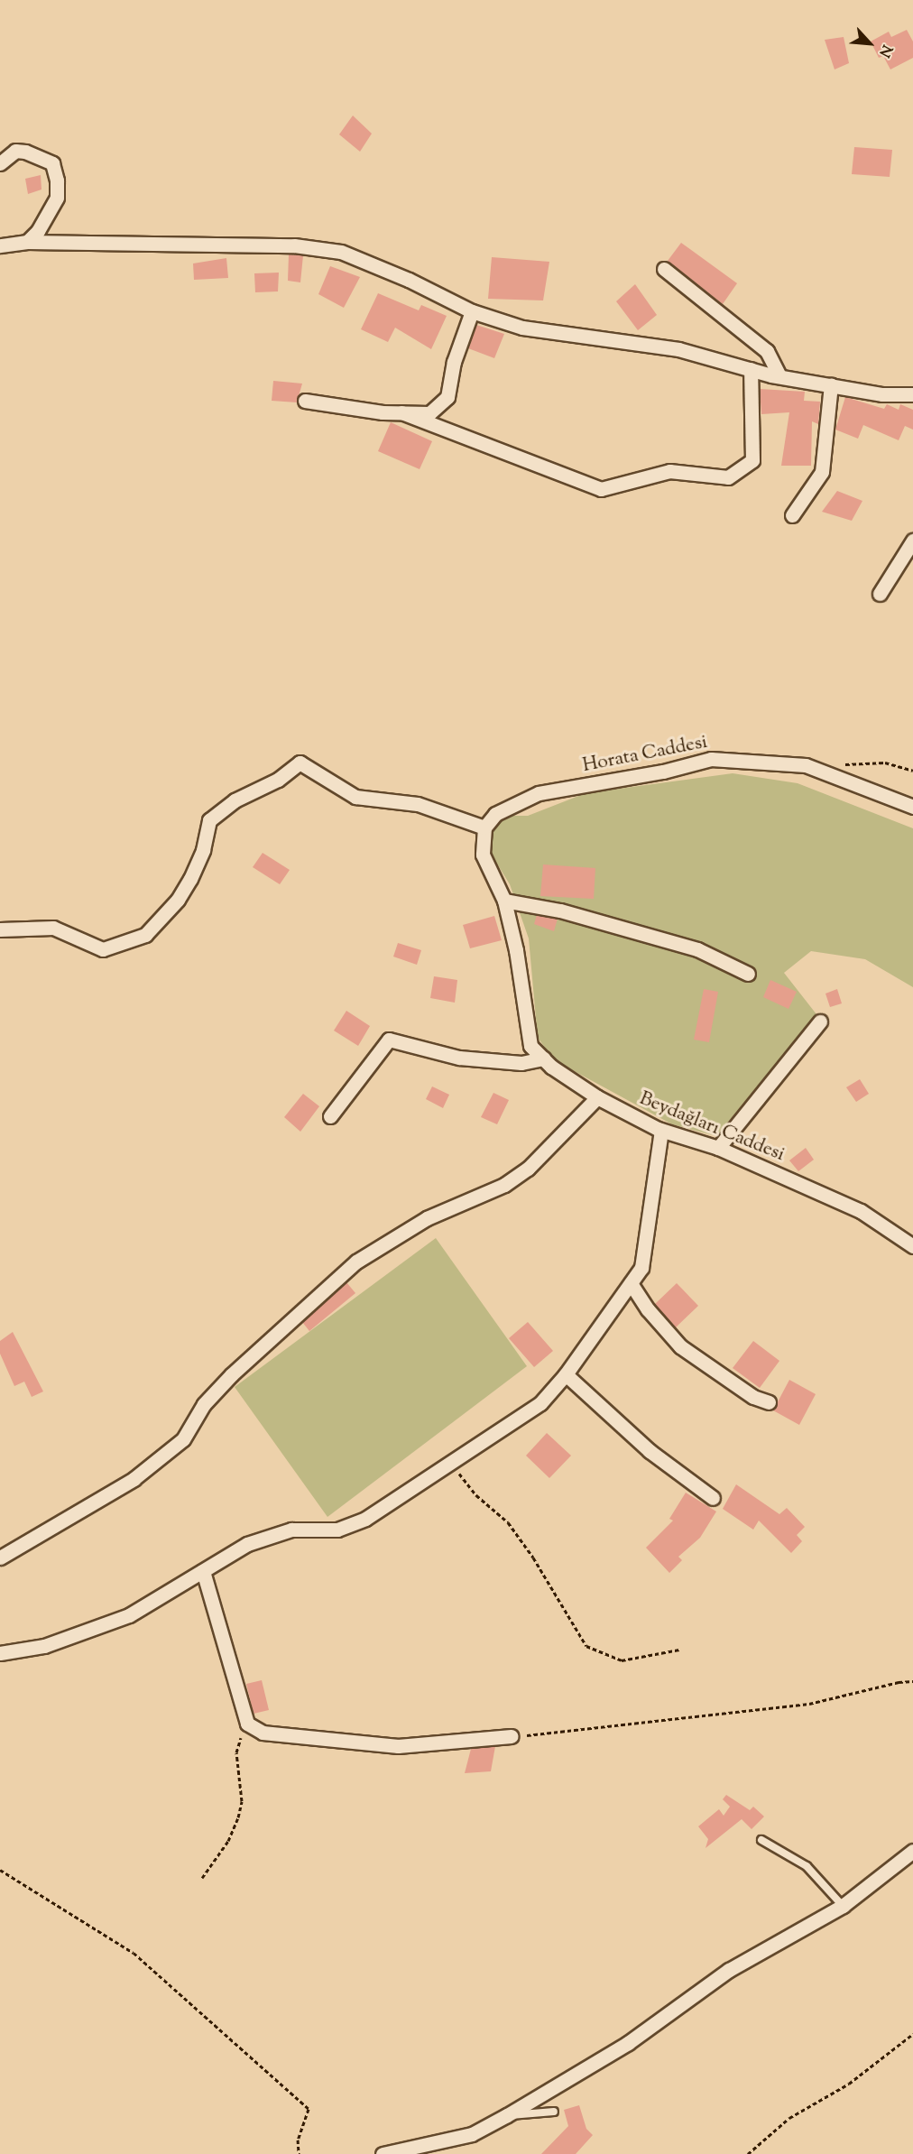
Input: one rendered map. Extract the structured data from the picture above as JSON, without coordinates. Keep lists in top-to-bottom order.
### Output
{
  "streets": {
    "street": ["Horata Caddesi", "Beydağları Caddesi"]
  },
  "crossings": [
    ["Horata Caddesi", "Beydağları Caddesi"]
  ],
  "north": "bottom right"
}
